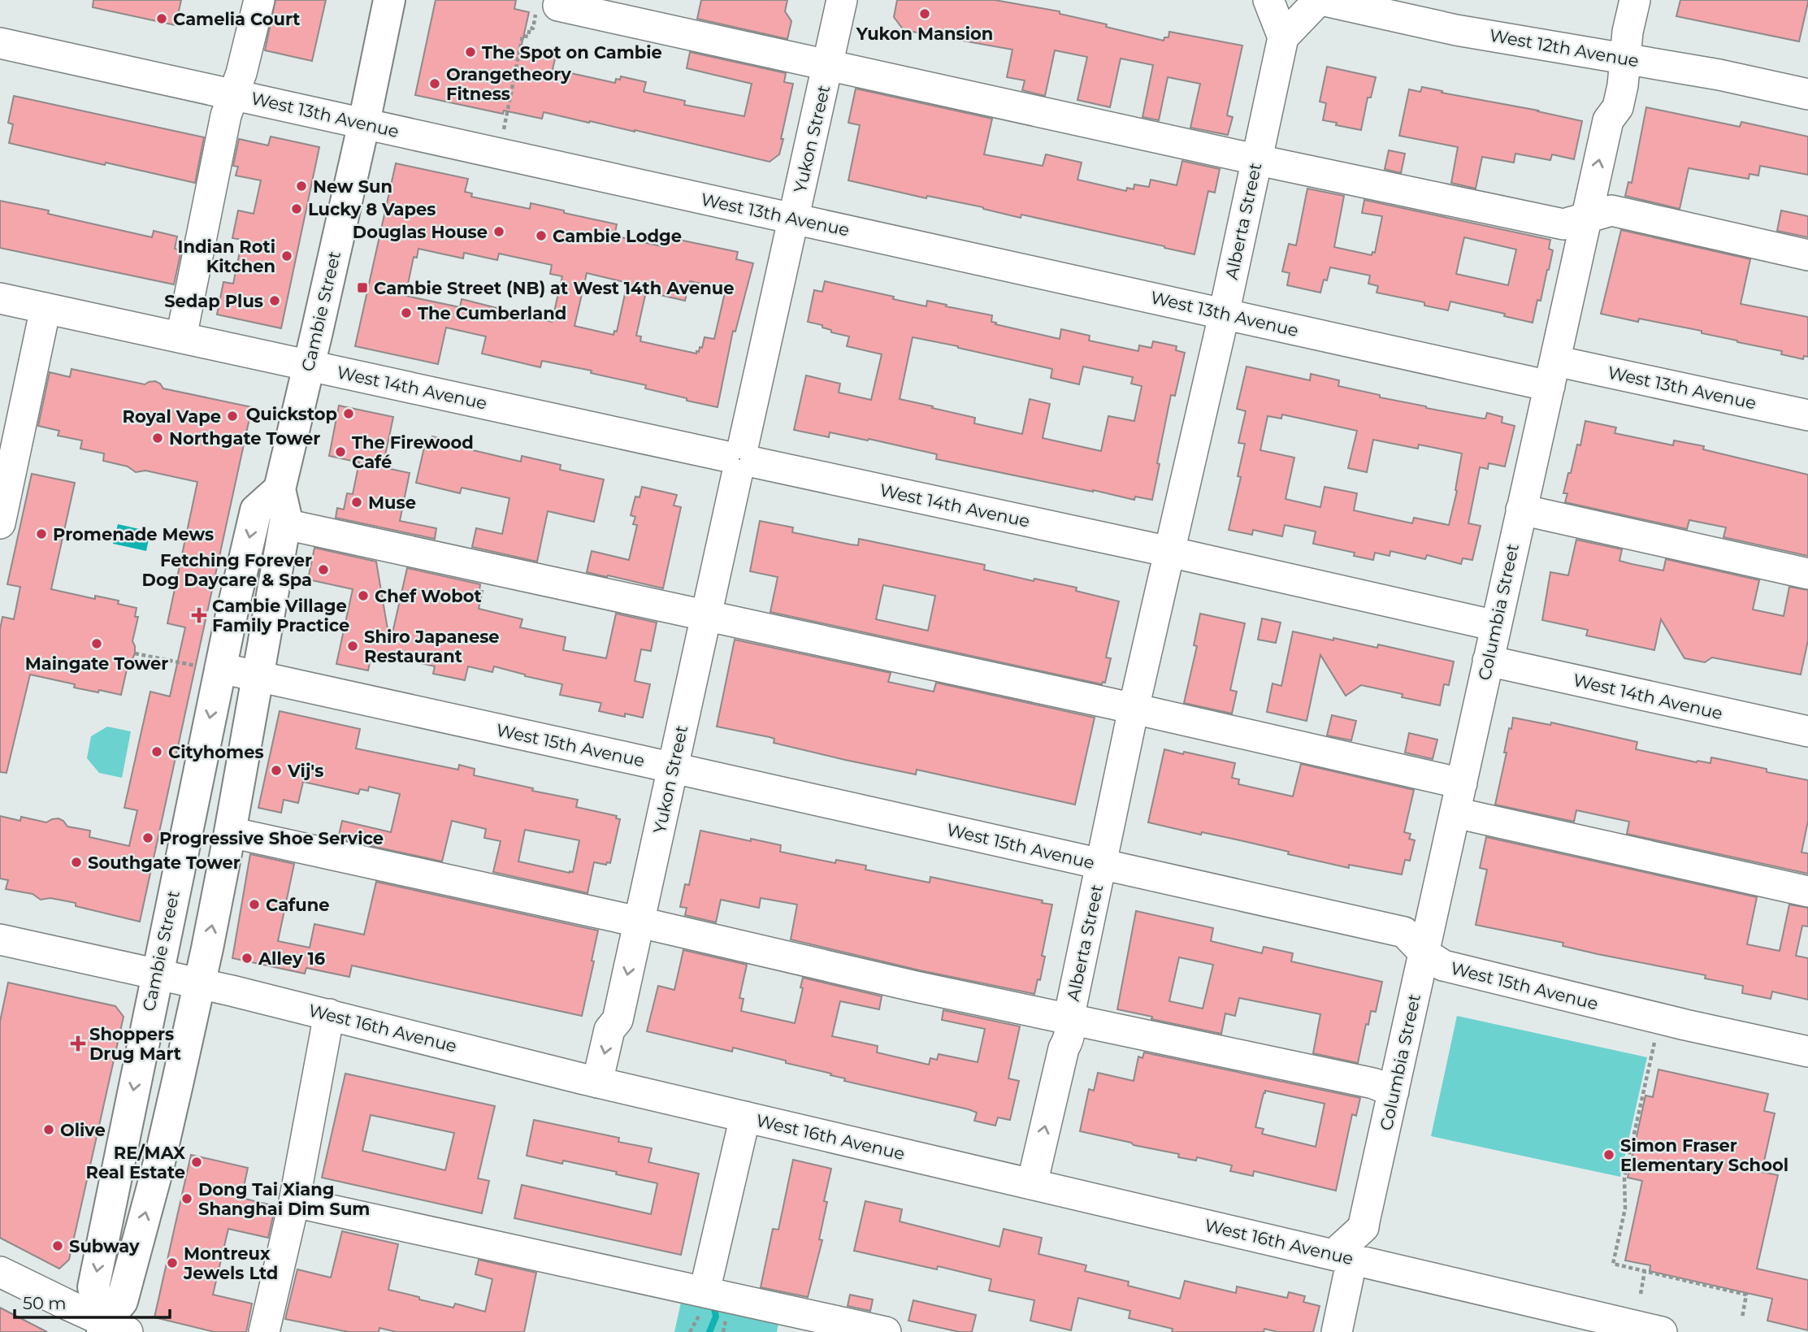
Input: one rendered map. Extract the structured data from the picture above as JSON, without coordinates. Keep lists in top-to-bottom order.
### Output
{
  "streets": {
    "main road": ["Cambie Street"],
    "street": [
      "West 12th Avenue",
      "West 13th Avenue",
      "Yukon Street",
      "Alberta Street",
      "West 14th Avenue",
      "Columbia Street",
      "West 15th Avenue",
      "West 16th Avenue"
    ]
  },
  "crossings": [
    ["West 12th Avenue", "Columbia Street"],
    ["West 13th Avenue", "Yukon Street"],
    ["West 13th Avenue", "Alberta Street"],
    ["West 13th Avenue", "Cambie Street"],
    ["West 13th Avenue", "Columbia Street"],
    ["Yukon Street", "West 14th Avenue"],
    ["Yukon Street", "West 15th Avenue"],
    ["Yukon Street", "West 16th Avenue"],
    ["Alberta Street", "West 14th Avenue"],
    ["Alberta Street", "West 15th Avenue"],
    ["Alberta Street", "West 16th Avenue"],
    ["Cambie Street", "West 14th Avenue"],
    ["Cambie Street", "West 15th Avenue"],
    ["Cambie Street", "West 16th Avenue"],
    ["West 14th Avenue", "Columbia Street"],
    ["Columbia Street", "West 15th Avenue"],
    ["Columbia Street", "West 16th Avenue"]
  ],
  "places": {
    "other": [
      "Yukon Mansion",
      "Camelia Court",
      "The Spot on Cambie",
      "Orangetheory Fitness",
      "New Sun",
      "Lucky 8 Vapes",
      "Douglas House",
      "Cambie Lodge",
      "Indian Roti Kitchen",
      "Sedap Plus",
      "The Cumberland",
      "Quickstop",
      "Royal Vape",
      "Northgate Tower",
      "The Firewood Café",
      "Muse",
      "Promenade Mews",
      "Fetching Forever Dog Daycare & Spa",
      "Chef Wobot",
      "Maingate Tower",
      "Shiro Japanese Restaurant",
      "Cityhomes",
      "Vij's",
      "Progressive Shoe Service",
      "Southgate Tower",
      "Cafune",
      "Alley 16",
      "Olive",
      "Simon Fraser Elementary School",
      "RE/MAX Real Estate",
      "Dong Tai Xiang Shanghai Dim Sum",
      "Subway",
      "Montreux Jewels Ltd"
    ],
    "transit": ["Cambie Street (NB) at West 14th Avenue"],
    "health": ["Cambie Village Family Practice", "Shoppers Drug Mart"]
  },
  "scale_bar": "50 m"
}
